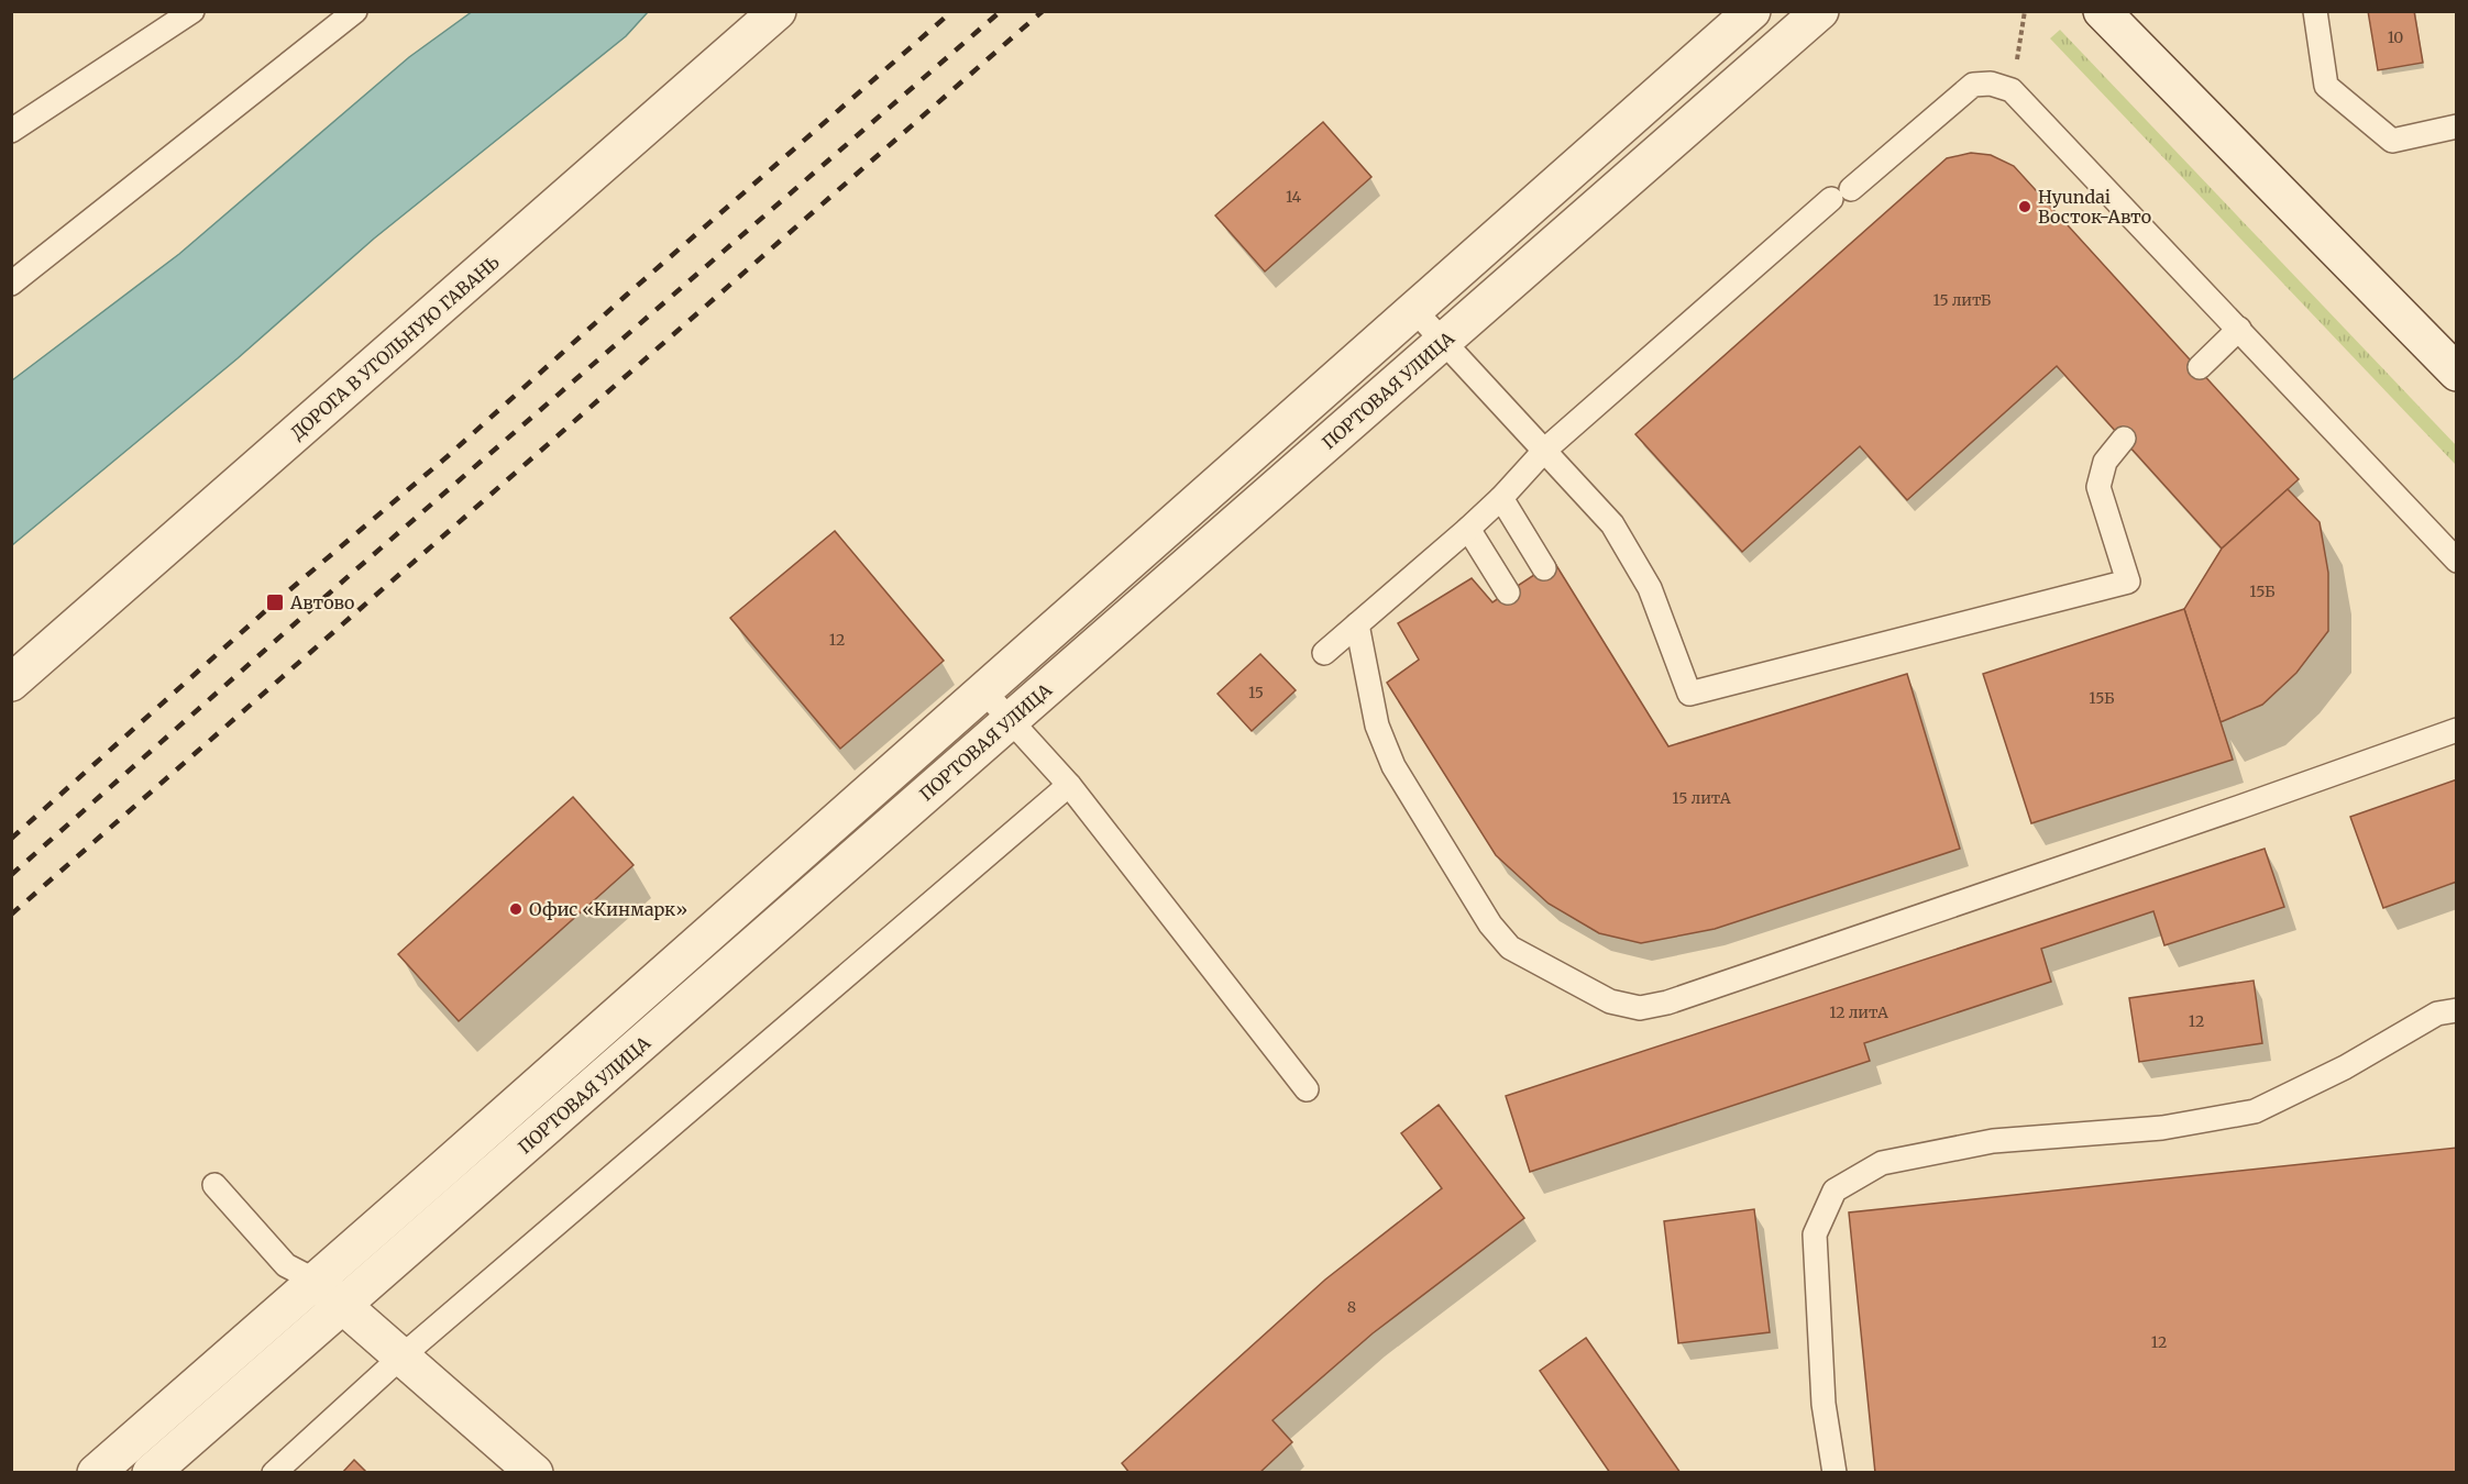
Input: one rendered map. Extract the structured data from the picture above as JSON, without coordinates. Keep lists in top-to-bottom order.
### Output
{
  "streets": {
    "street": ["ДОРОГА В УГОЛЬНУЮ ГАВАНЬ", "ПОРТОВАЯ УЛИЦА"]
  },
  "places": {
    "other": ["Hyundai Восток-Авто", "Офис «Кинмарк»"],
    "transit": ["Автово"]
  },
  "house_numbers": [
    "10",
    "14",
    "15 литБ",
    "15Б",
    "12",
    "15",
    "15Б",
    "15 литА",
    "12 литА",
    "12",
    "8",
    "12"
  ]
}
